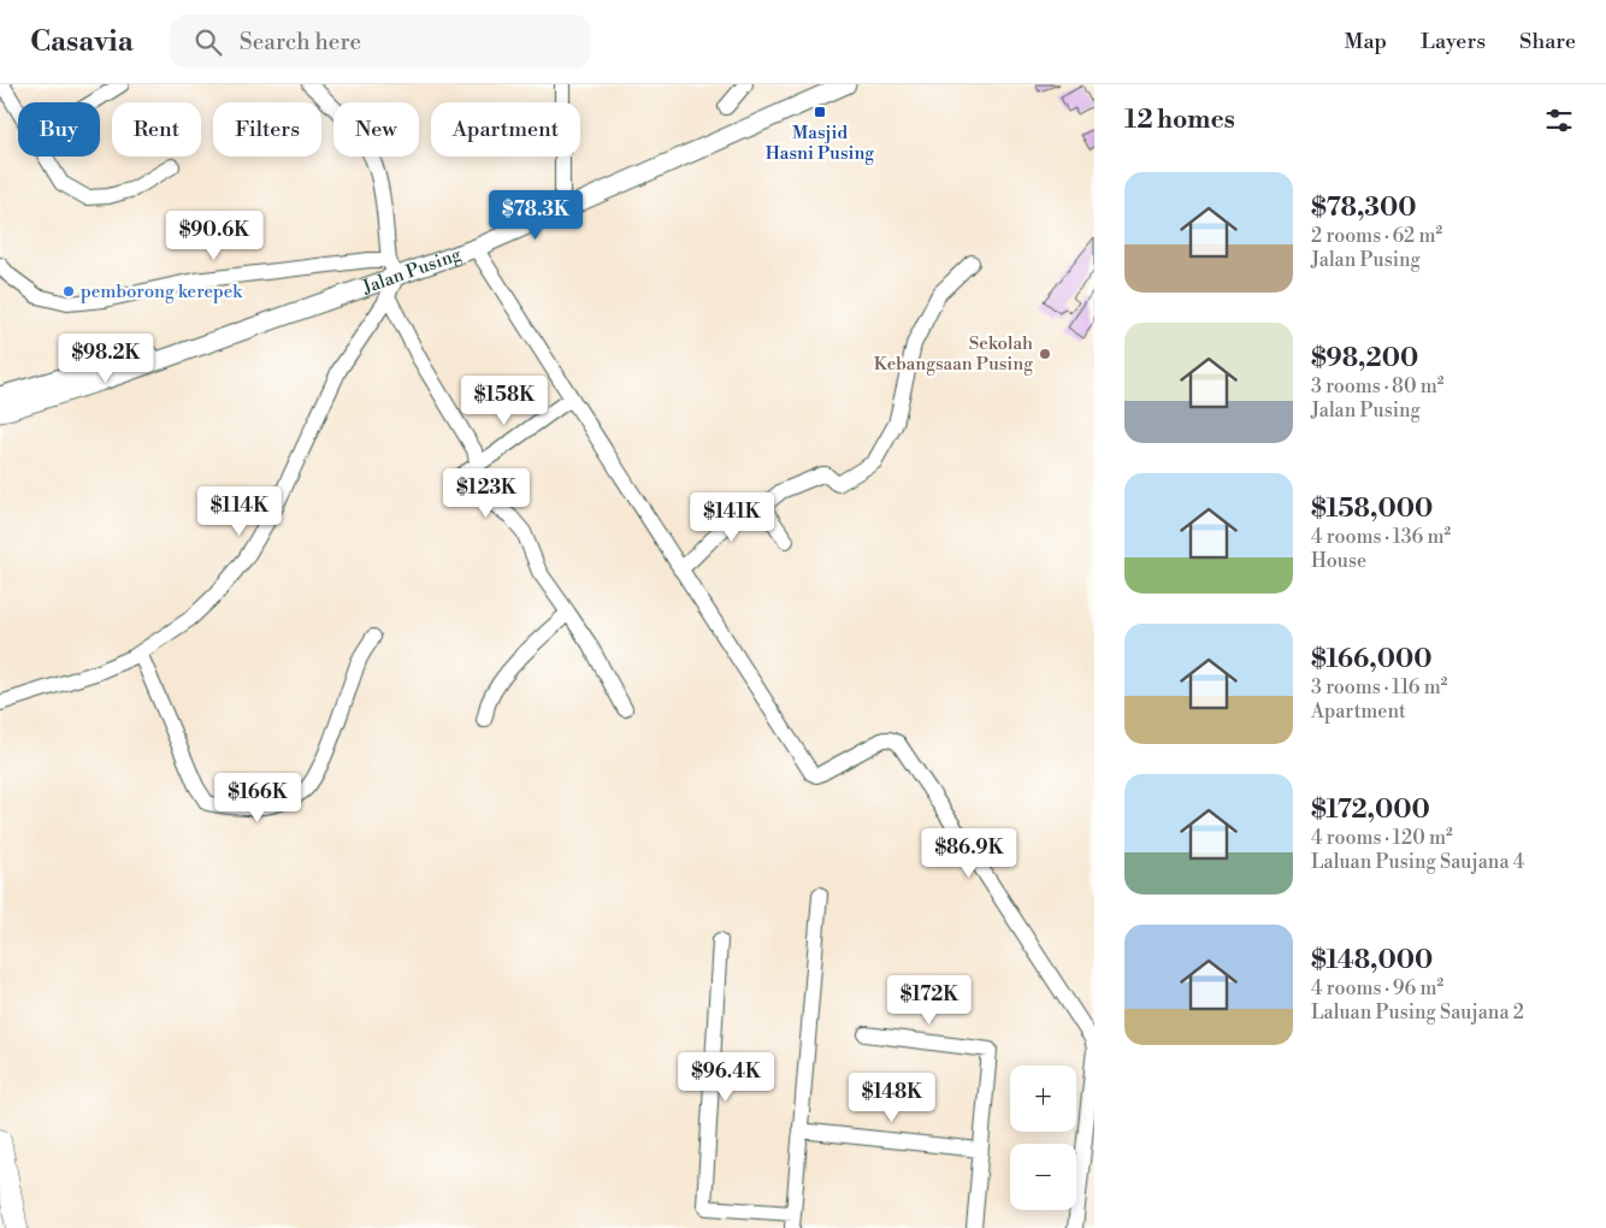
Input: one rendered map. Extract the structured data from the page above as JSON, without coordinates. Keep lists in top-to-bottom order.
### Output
{
  "streets": {
    "main road": ["Jalan Pusing"]
  },
  "places": {
    "transit": ["Masjid Hasni Pusing"],
    "other": ["pemborong kerepek", "Sekolah Kebangsaan Pusing"]
  },
  "page": {
    "header": "Casavia",
    "search": "Search here",
    "nav": ["Map", "Layers", "Share"],
    "heading": "12 homes",
    "chip": [
      "Buy",
      "Rent",
      "Filters",
      "New",
      "Apartment"
    ],
    "list": [
      {
        "name": "$78,300",
        "note": "2 rooms · 62 m² · Jalan Pusing"
      },
      {
        "name": "$98,200",
        "note": "3 rooms · 80 m² · Jalan Pusing"
      },
      {
        "name": "$158,000",
        "note": "4 rooms · 136 m² · House"
      },
      {
        "name": "$166,000",
        "note": "3 rooms · 116 m² · Apartment"
      },
      {
        "name": "$172,000",
        "note": "4 rooms · 120 m² · Laluan Pusing Saujana 4"
      },
      {
        "name": "$148,000",
        "note": "4 rooms · 96 m² · Laluan Pusing Saujana 2"
      }
    ],
    "price": [
      "$78.3K",
      "$90.6K",
      "$98.2K",
      "$158K",
      "$123K",
      "$114K",
      "$141K",
      "$166K",
      "$86.9K",
      "$172K",
      "$96.4K",
      "$148K"
    ],
    "map_buttons": ["+", "−"]
  }
}
